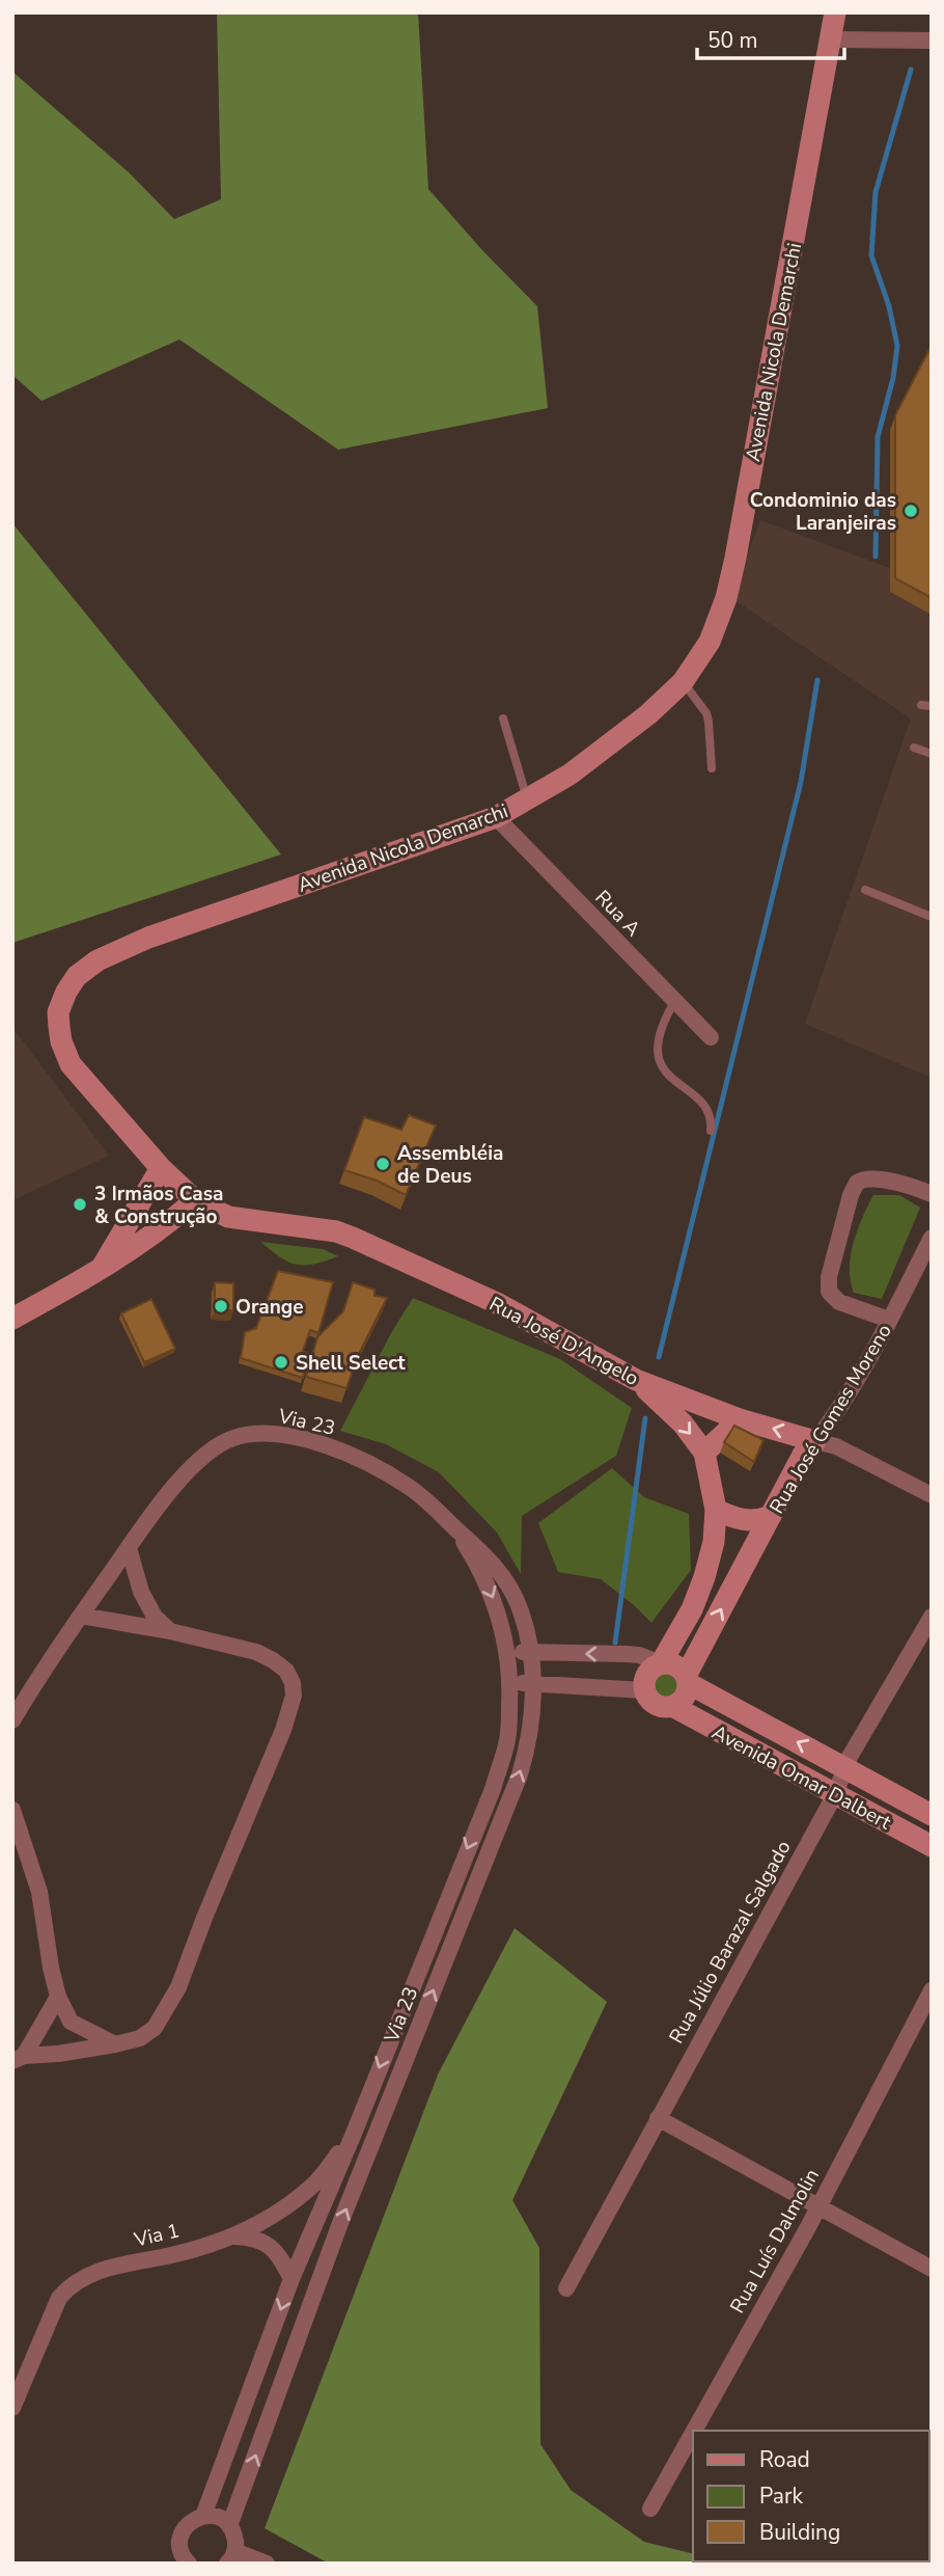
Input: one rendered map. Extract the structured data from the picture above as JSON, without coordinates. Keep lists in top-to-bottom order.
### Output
{
  "streets": {
    "street": [
      "Avenida Nicola Demarchi",
      "Rua A",
      "Rua José D'Angelo",
      "Rua José Gomes Moreno",
      "Via 23",
      "Avenida Omar Dalbert",
      "Rua Júlio Barazal Salgado",
      "Via 1",
      "Rua Luís Dalmolin"
    ]
  },
  "crossings": [
    ["Avenida Nicola Demarchi", "Rua A"],
    ["Avenida Nicola Demarchi", "Rua José D'Angelo"],
    ["Rua José D'Angelo", "Rua José Gomes Moreno"],
    ["Rua José Gomes Moreno", "Avenida Omar Dalbert"],
    ["Via 23", "Via 1"],
    ["Avenida Omar Dalbert", "Rua Júlio Barazal Salgado"]
  ],
  "places": [
    "Condominio das Laranjeiras",
    "Assembléia de Deus",
    "3 Irmãos Casa & Construção",
    "Orange",
    "Shell Select"
  ],
  "legend": ["Road", "Park", "Building"],
  "scale_bar": "50 m"
}
